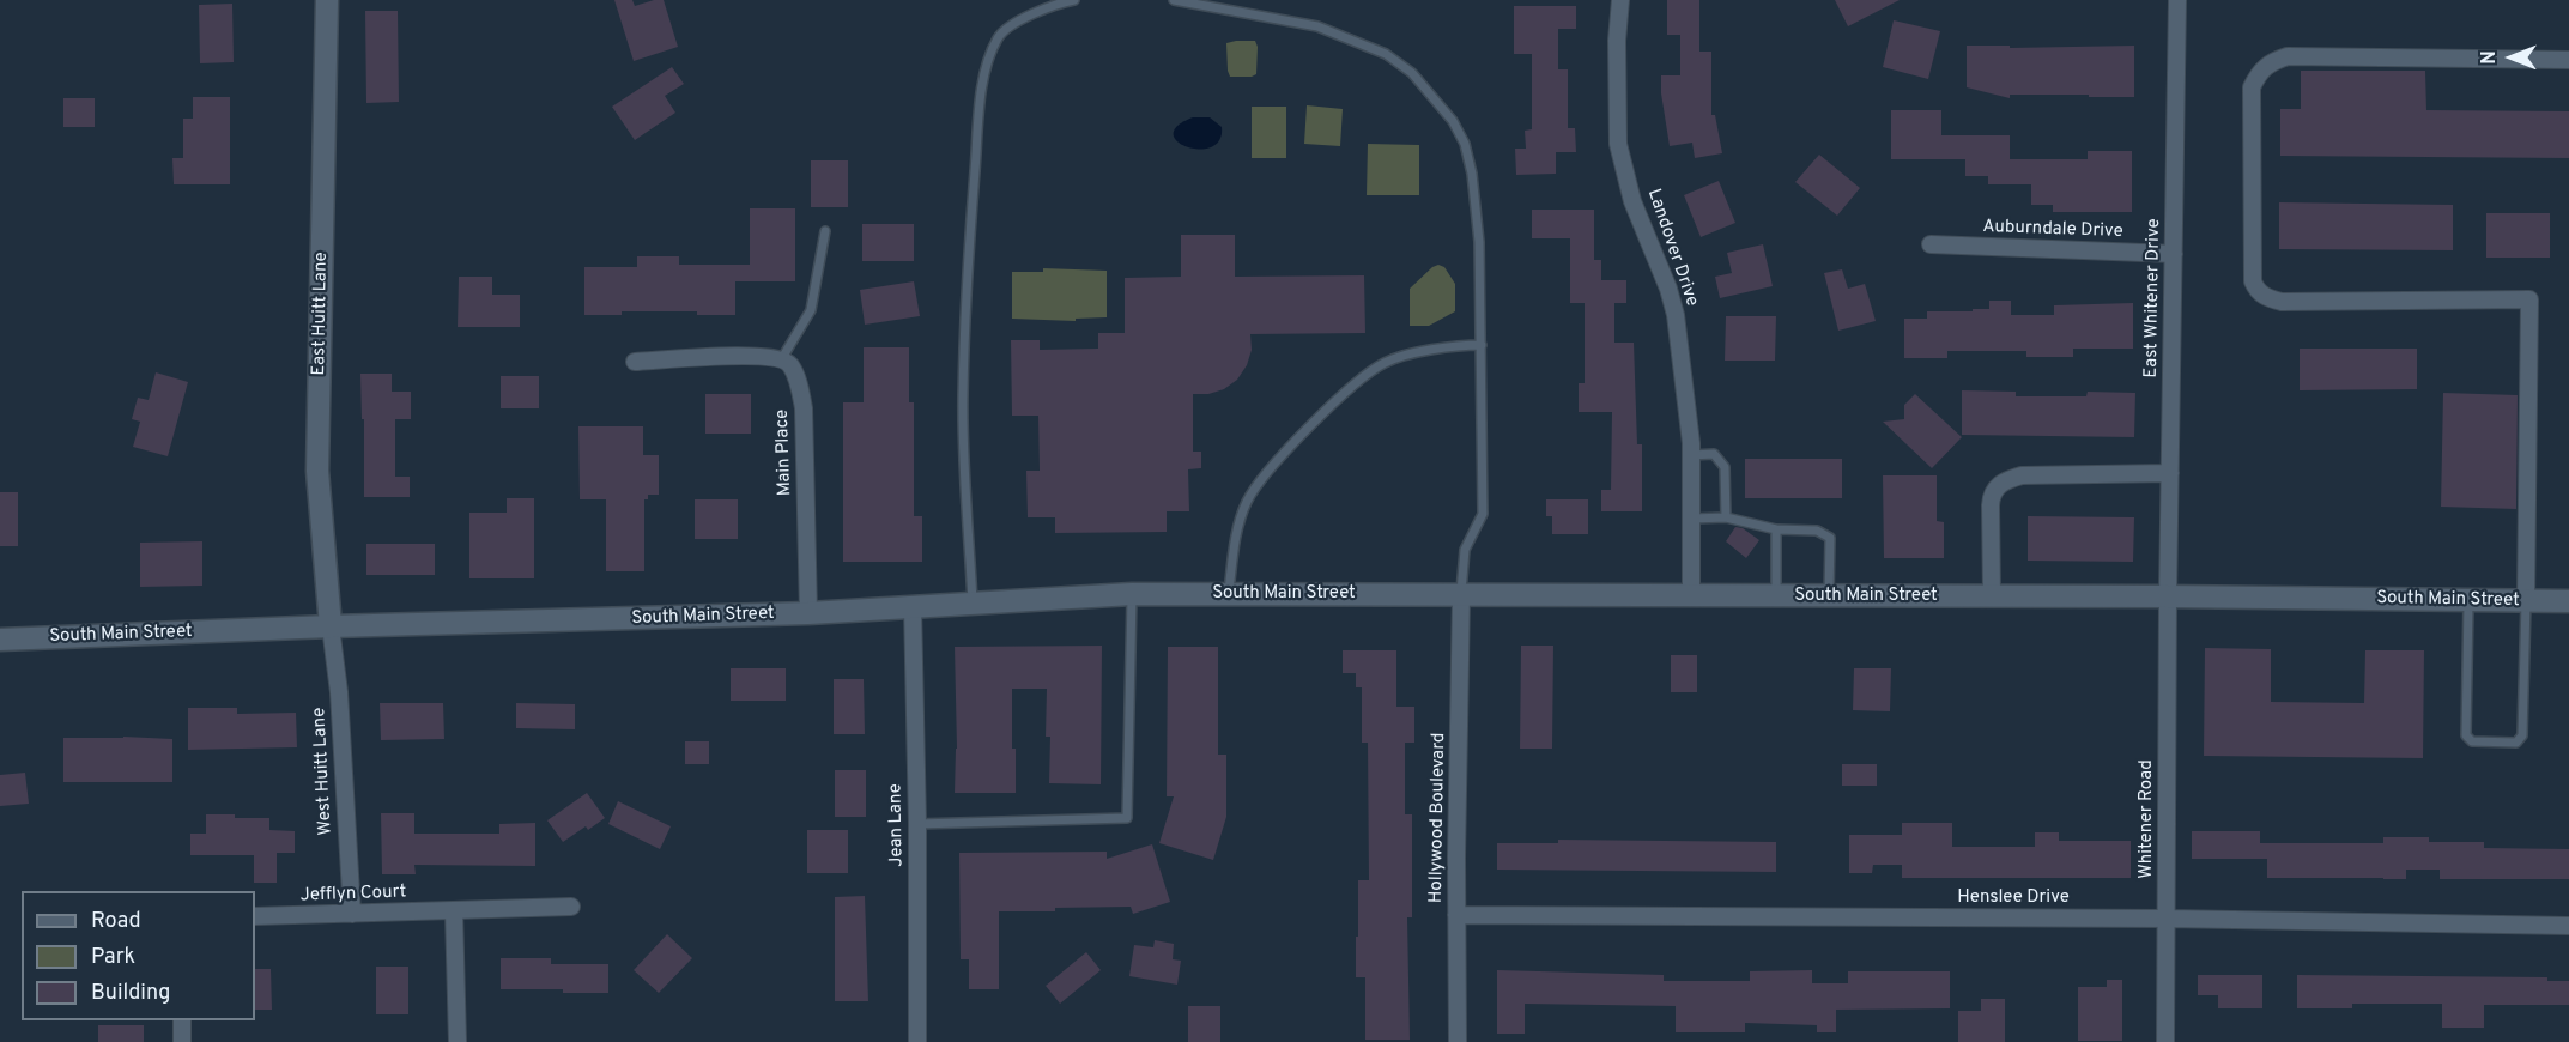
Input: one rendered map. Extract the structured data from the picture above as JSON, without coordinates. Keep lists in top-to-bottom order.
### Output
{
  "streets": {
    "street": [
      "Auburndale Drive",
      "Landover Drive",
      "East Whitener Drive",
      "East Huitt Lane",
      "Main Place",
      "South Main Street",
      "West Huitt Lane",
      "Hollywood Boulevard",
      "Whitener Road",
      "Jean Lane",
      "Jefflyn Court",
      "Henslee Drive"
    ]
  },
  "crossings": [
    ["Auburndale Drive", "East Whitener Drive"],
    ["Landover Drive", "South Main Street"],
    ["East Whitener Drive", "South Main Street"],
    ["East Whitener Drive", "Whitener Road"],
    ["East Huitt Lane", "South Main Street"],
    ["East Huitt Lane", "West Huitt Lane"],
    ["Main Place", "South Main Street"],
    ["South Main Street", "West Huitt Lane"],
    ["South Main Street", "Hollywood Boulevard"],
    ["South Main Street", "Whitener Road"],
    ["South Main Street", "Jean Lane"],
    ["West Huitt Lane", "Jefflyn Court"],
    ["Hollywood Boulevard", "Henslee Drive"],
    ["Whitener Road", "Henslee Drive"]
  ],
  "legend": ["Road", "Park", "Building"],
  "north": "left"
}
